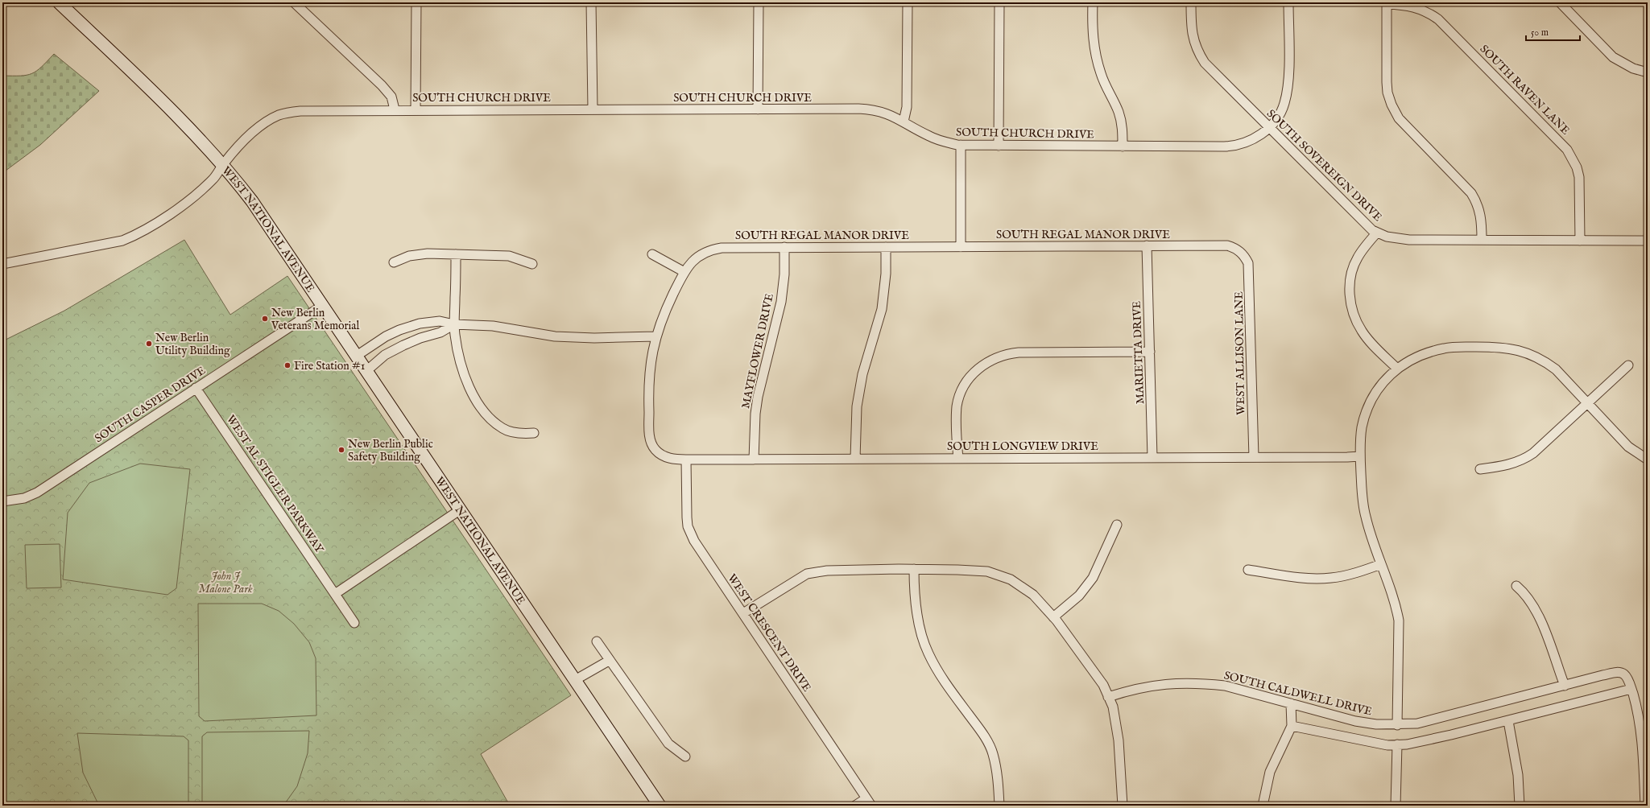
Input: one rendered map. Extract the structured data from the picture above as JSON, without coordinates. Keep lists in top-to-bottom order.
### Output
{
  "streets": {
    "main road": ["WEST NATIONAL AVENUE"],
    "street": [
      "SOUTH RAVEN LANE",
      "SOUTH CHURCH DRIVE",
      "SOUTH SOVEREIGN DRIVE",
      "SOUTH REGAL MANOR DRIVE",
      "MAYFLOWER DRIVE",
      "MARIETTA DRIVE",
      "WEST ALLISON LANE",
      "SOUTH CASPER DRIVE",
      "SOUTH LONGVIEW DRIVE",
      "WEST AL STIGLER PARKWAY",
      "WEST CRESCENT DRIVE",
      "SOUTH CALDWELL DRIVE"
    ]
  },
  "crossings": [
    ["SOUTH RAVEN LANE", "SOUTH SOVEREIGN DRIVE"],
    ["SOUTH CHURCH DRIVE", "SOUTH SOVEREIGN DRIVE"],
    ["SOUTH CHURCH DRIVE", "WEST NATIONAL AVENUE"],
    ["WEST NATIONAL AVENUE", "SOUTH CASPER DRIVE"],
    ["SOUTH REGAL MANOR DRIVE", "MAYFLOWER DRIVE"],
    ["SOUTH REGAL MANOR DRIVE", "MARIETTA DRIVE"],
    ["SOUTH REGAL MANOR DRIVE", "WEST ALLISON LANE"],
    ["SOUTH REGAL MANOR DRIVE", "SOUTH LONGVIEW DRIVE"],
    ["SOUTH REGAL MANOR DRIVE", "WEST CRESCENT DRIVE"],
    ["MAYFLOWER DRIVE", "SOUTH LONGVIEW DRIVE"],
    ["MARIETTA DRIVE", "SOUTH LONGVIEW DRIVE"],
    ["WEST ALLISON LANE", "SOUTH LONGVIEW DRIVE"],
    ["SOUTH CASPER DRIVE", "WEST AL STIGLER PARKWAY"],
    ["SOUTH LONGVIEW DRIVE", "WEST CRESCENT DRIVE"]
  ],
  "parks": ["John J Malone Park"],
  "places": [
    "New Berlin Veterans Memorial",
    "New Berlin Utility Building",
    "Fire Station #1",
    "New Berlin Public Safety Building"
  ],
  "scale_bar": "50 m"
}
